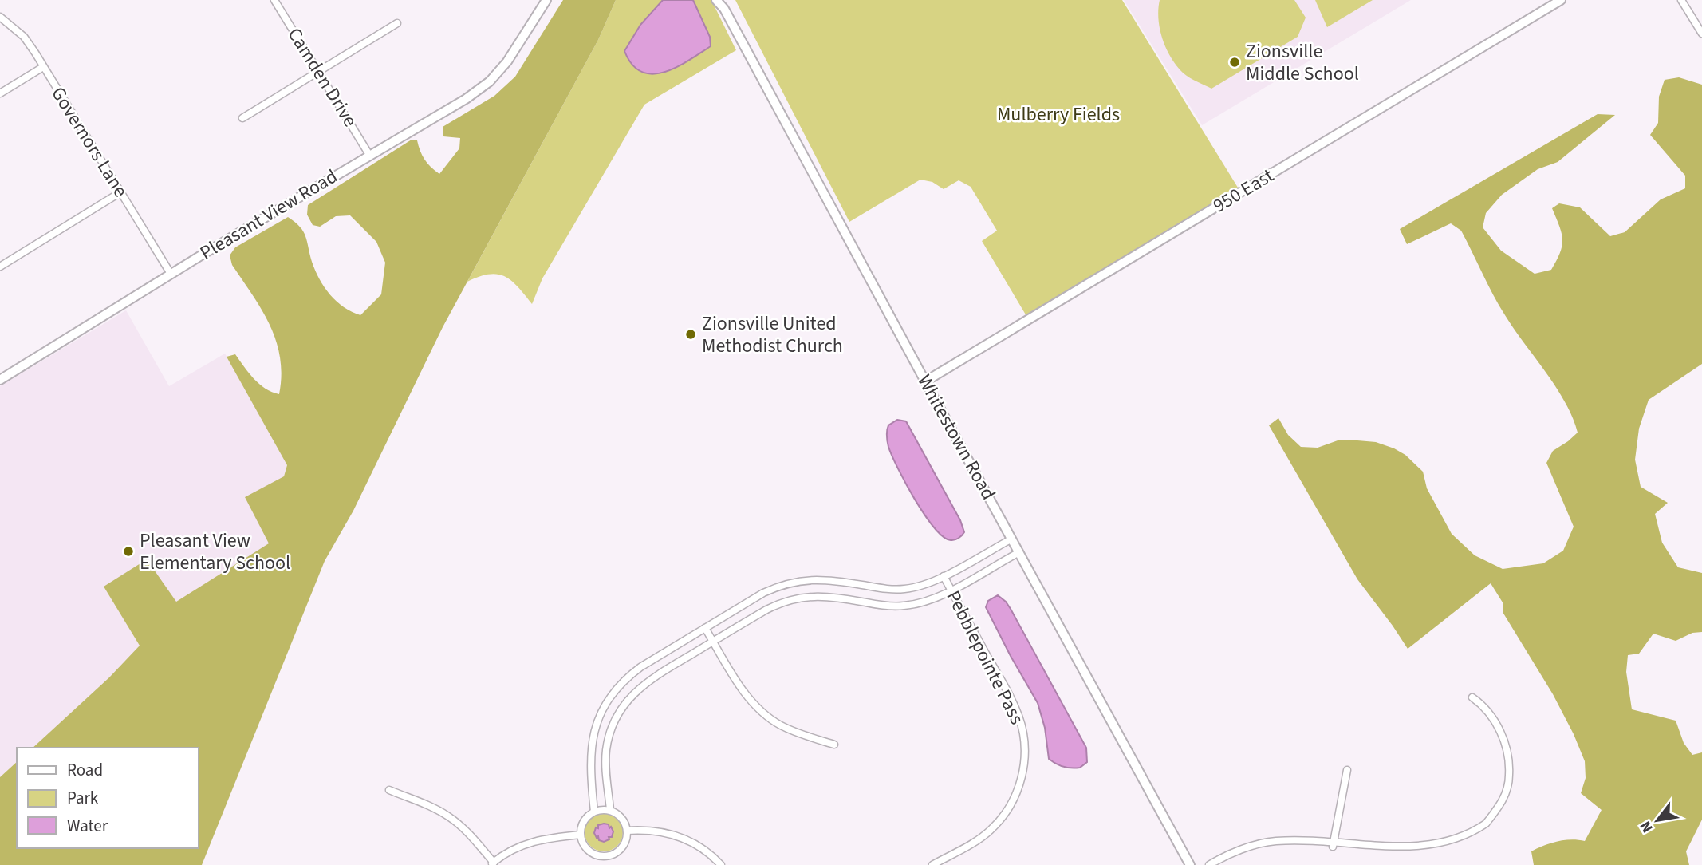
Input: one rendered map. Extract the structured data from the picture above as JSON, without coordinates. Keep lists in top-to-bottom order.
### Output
{
  "streets": {
    "street": [
      "Camden Drive",
      "Governors Lane",
      "950 East",
      "Pleasant View Road",
      "Whitestown Road",
      "Pebblepointe Pass"
    ]
  },
  "crossings": [
    ["Camden Drive", "Pleasant View Road"],
    ["Governors Lane", "Pleasant View Road"],
    ["950 East", "Whitestown Road"]
  ],
  "parks": ["Mulberry Fields"],
  "places": ["Zionsville Middle School", "Zionsville United Methodist Church", "Pleasant View Elementary School"],
  "legend": ["Road", "Park", "Water"],
  "north": "bottom left"
}
